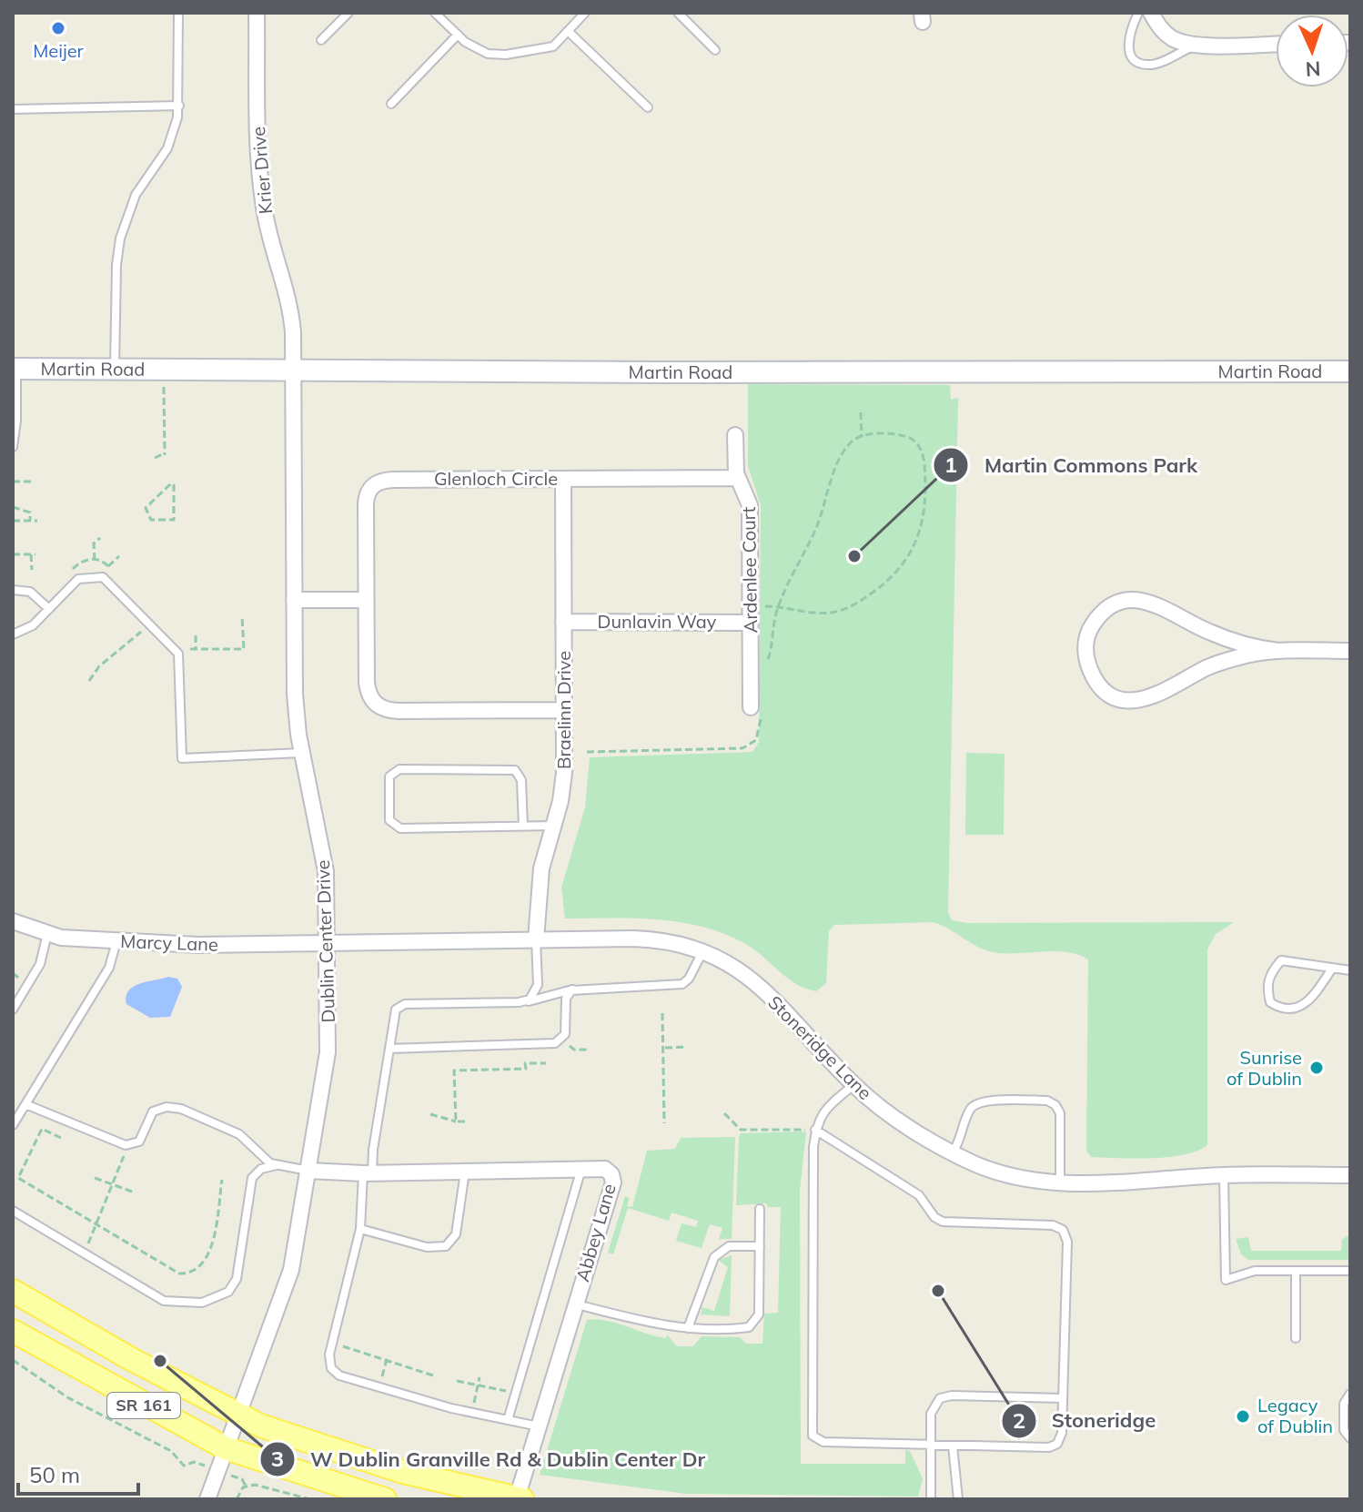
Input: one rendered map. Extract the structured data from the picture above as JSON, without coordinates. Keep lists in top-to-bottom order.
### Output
{
  "streets": {
    "main road": ["SR 161"],
    "street": [
      "Krier Drive",
      "Martin Road",
      "Glenloch Circle",
      "Ardenlee Court",
      "Dunlavin Way",
      "Braelinn Drive",
      "Dublin Center Drive",
      "Marcy Lane",
      "Stoneridge Lane",
      "Abbey Lane"
    ]
  },
  "crossings": [
    ["Krier Drive", "Martin Road"],
    ["Krier Drive", "Dublin Center Drive"],
    ["Martin Road", "Dublin Center Drive"],
    ["Glenloch Circle", "Ardenlee Court"],
    ["Glenloch Circle", "Braelinn Drive"],
    ["Ardenlee Court", "Dunlavin Way"],
    ["Dunlavin Way", "Braelinn Drive"],
    ["Braelinn Drive", "Stoneridge Lane"],
    ["Dublin Center Drive", "Marcy Lane"],
    ["Dublin Center Drive", "Stoneridge Lane"],
    ["Dublin Center Drive", "Abbey Lane"],
    ["Dublin Center Drive", "SR 161"],
    ["Marcy Lane", "Stoneridge Lane"],
    ["Abbey Lane", "SR 161"]
  ],
  "places": [
    "Meijer",
    "Martin Commons Park",
    "Sunrise of Dublin",
    "Stoneridge",
    "W Dublin Granville Rd & Dublin Center Dr",
    "Legacy of Dublin"
  ],
  "scale_bar": "50 m",
  "north": "bottom"
}
